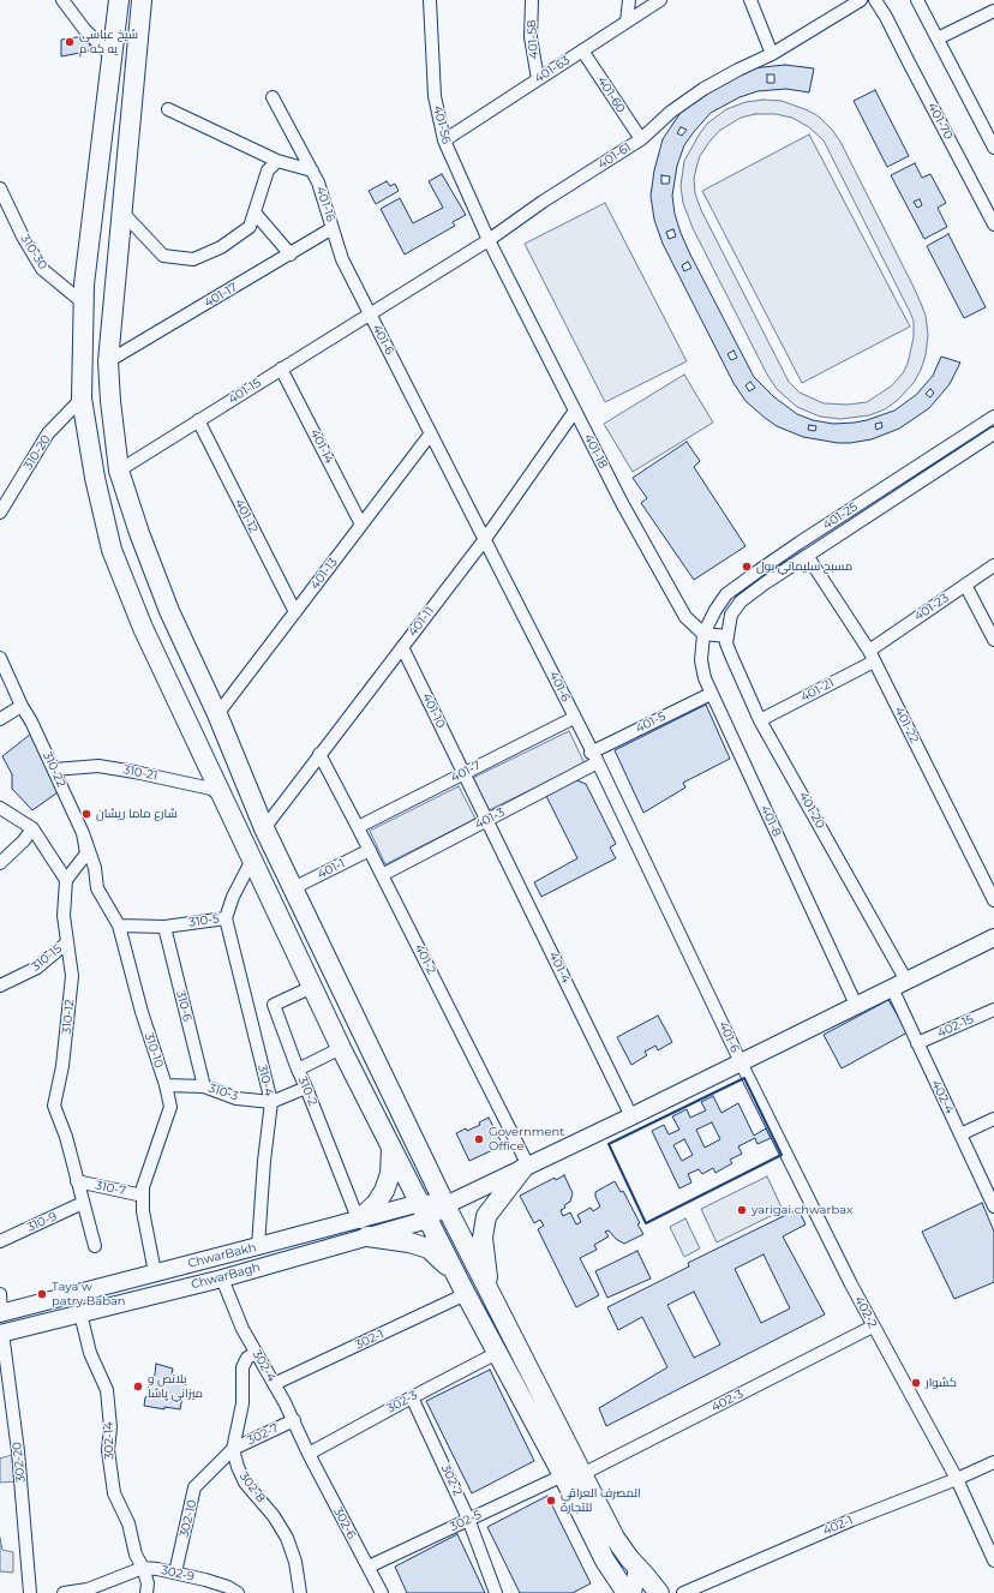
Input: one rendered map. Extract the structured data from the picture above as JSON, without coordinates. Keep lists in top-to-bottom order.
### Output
{
  "streets": {
    "main road": ["ChwarBakh", "ChwarBagh"],
    "street": [
      "401-58",
      "401-63",
      "401-60",
      "401-70",
      "401-56",
      "401-61",
      "401-16",
      "310-30",
      "401-17",
      "401-6",
      "401-15",
      "401-14",
      "401-18",
      "310-20",
      "401-12",
      "401-25",
      "401-13",
      "401-23",
      "401-11",
      "401-21",
      "401-10",
      "401-5",
      "401-22",
      "310-22",
      "401-7",
      "310-21",
      "401-20",
      "401-3",
      "401-8",
      "401-1",
      "310-5",
      "310-15",
      "401-2",
      "401-4",
      "310-6",
      "310-12",
      "402-15",
      "310-10",
      "310-4",
      "310-2",
      "310-3",
      "402-4",
      "310-7",
      "310-9",
      "402-2",
      "302-1",
      "302-4",
      "402-3",
      "302-3",
      "302-7",
      "302-14",
      "302-20",
      "302-2",
      "302-8",
      "302-10",
      "302-5",
      "302-6",
      "402-1",
      "302-9"
    ]
  },
  "crossings": [
    ["401-58", "401-63"],
    ["401-63", "401-60"],
    ["401-63", "401-56"],
    ["401-60", "401-61"],
    ["401-56", "401-61"],
    ["401-56", "401-18"],
    ["401-61", "401-16"],
    ["401-61", "401-6"],
    ["401-61", "401-15"],
    ["401-61", "401-18"],
    ["401-16", "401-17"],
    ["401-16", "401-6"],
    ["401-16", "401-15"],
    ["401-6", "401-15"],
    ["401-6", "401-13"],
    ["401-6", "401-11"],
    ["401-6", "401-5"],
    ["401-6", "401-7"],
    ["401-6", "401-3"],
    ["401-6", "402-2"],
    ["401-15", "401-14"],
    ["401-15", "401-12"],
    ["401-14", "401-13"],
    ["401-18", "401-25"],
    ["401-18", "401-11"],
    ["401-18", "401-8"],
    ["401-12", "401-13"],
    ["401-25", "401-22"],
    ["401-25", "401-20"],
    ["401-25", "401-8"],
    ["401-23", "401-21"],
    ["401-23", "401-22"],
    ["401-11", "401-10"],
    ["401-11", "401-2"],
    ["401-21", "401-22"],
    ["401-21", "401-20"],
    ["401-10", "401-7"],
    ["401-10", "401-3"],
    ["401-10", "401-4"],
    ["401-5", "401-3"],
    ["401-5", "401-8"],
    ["310-22", "310-21"],
    ["310-22", "310-12"],
    ["310-22", "310-10"],
    ["401-7", "401-2"],
    ["401-3", "401-2"],
    ["401-3", "401-4"],
    ["401-1", "401-2"],
    ["310-5", "310-6"],
    ["310-5", "310-10"],
    ["310-5", "310-4"],
    ["310-15", "310-12"],
    ["310-6", "310-3"],
    ["310-12", "310-7"],
    ["310-12", "310-9"],
    ["402-15", "402-4"],
    ["310-10", "310-3"],
    ["310-10", "310-7"],
    ["310-10", "ChwarBakh"],
    ["310-4", "310-3"],
    ["310-4", "ChwarBakh"],
    ["310-2", "310-3"],
    ["310-2", "ChwarBakh"],
    ["ChwarBakh", "ChwarBagh"],
    ["ChwarBagh", "302-4"],
    ["ChwarBagh", "302-14"],
    ["ChwarBagh", "302-20"],
    ["402-2", "402-3"],
    ["402-2", "402-1"],
    ["302-1", "302-4"],
    ["302-4", "302-3"],
    ["302-4", "302-7"],
    ["302-4", "302-8"],
    ["302-4", "302-6"],
    ["302-3", "302-2"],
    ["302-3", "302-6"],
    ["302-7", "302-8"],
    ["302-7", "302-10"],
    ["302-14", "302-9"],
    ["302-2", "302-5"],
    ["302-8", "302-10"],
    ["302-10", "302-9"],
    ["302-5", "302-6"]
  ],
  "places": [
    "شیخ عباسی یه که م",
    "مسبح سلیماني بول",
    "شارع ماما ريشان",
    "Government Office",
    "yarigai chwarbax",
    "Taya w patry Baban",
    "كشوار",
    "بلانص و ميزاني پاشا",
    "المصرف العراقي للتجارة"
  ]
}
